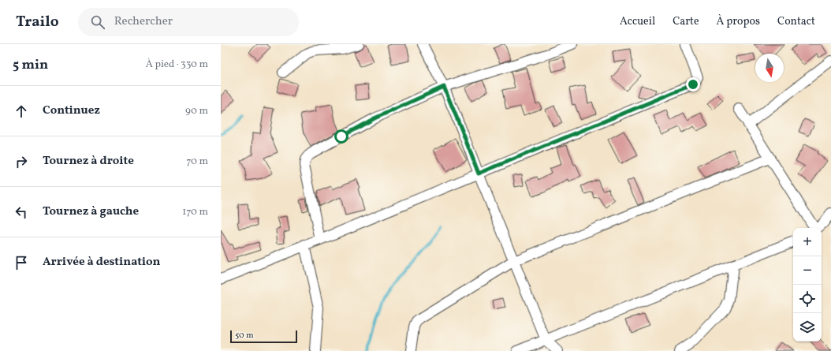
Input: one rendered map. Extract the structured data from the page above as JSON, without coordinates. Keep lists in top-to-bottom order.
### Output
{
  "scale_bar": "50 m",
  "north": "bottom",
  "page": {
    "header": "Trailo",
    "search": "Rechercher",
    "nav": [
      "Accueil",
      "Carte",
      "À propos",
      "Contact"
    ],
    "heading": ["5 min", "À pied · 330 m"],
    "list": [
      ["Continuez", "90 m"],
      ["Tournez à droite", "70 m"],
      ["Tournez à gauche", "170 m"],
      "Arrivée à destination"
    ],
    "map_buttons": ["+", "−"],
    "scale": "50 m"
  }
}
